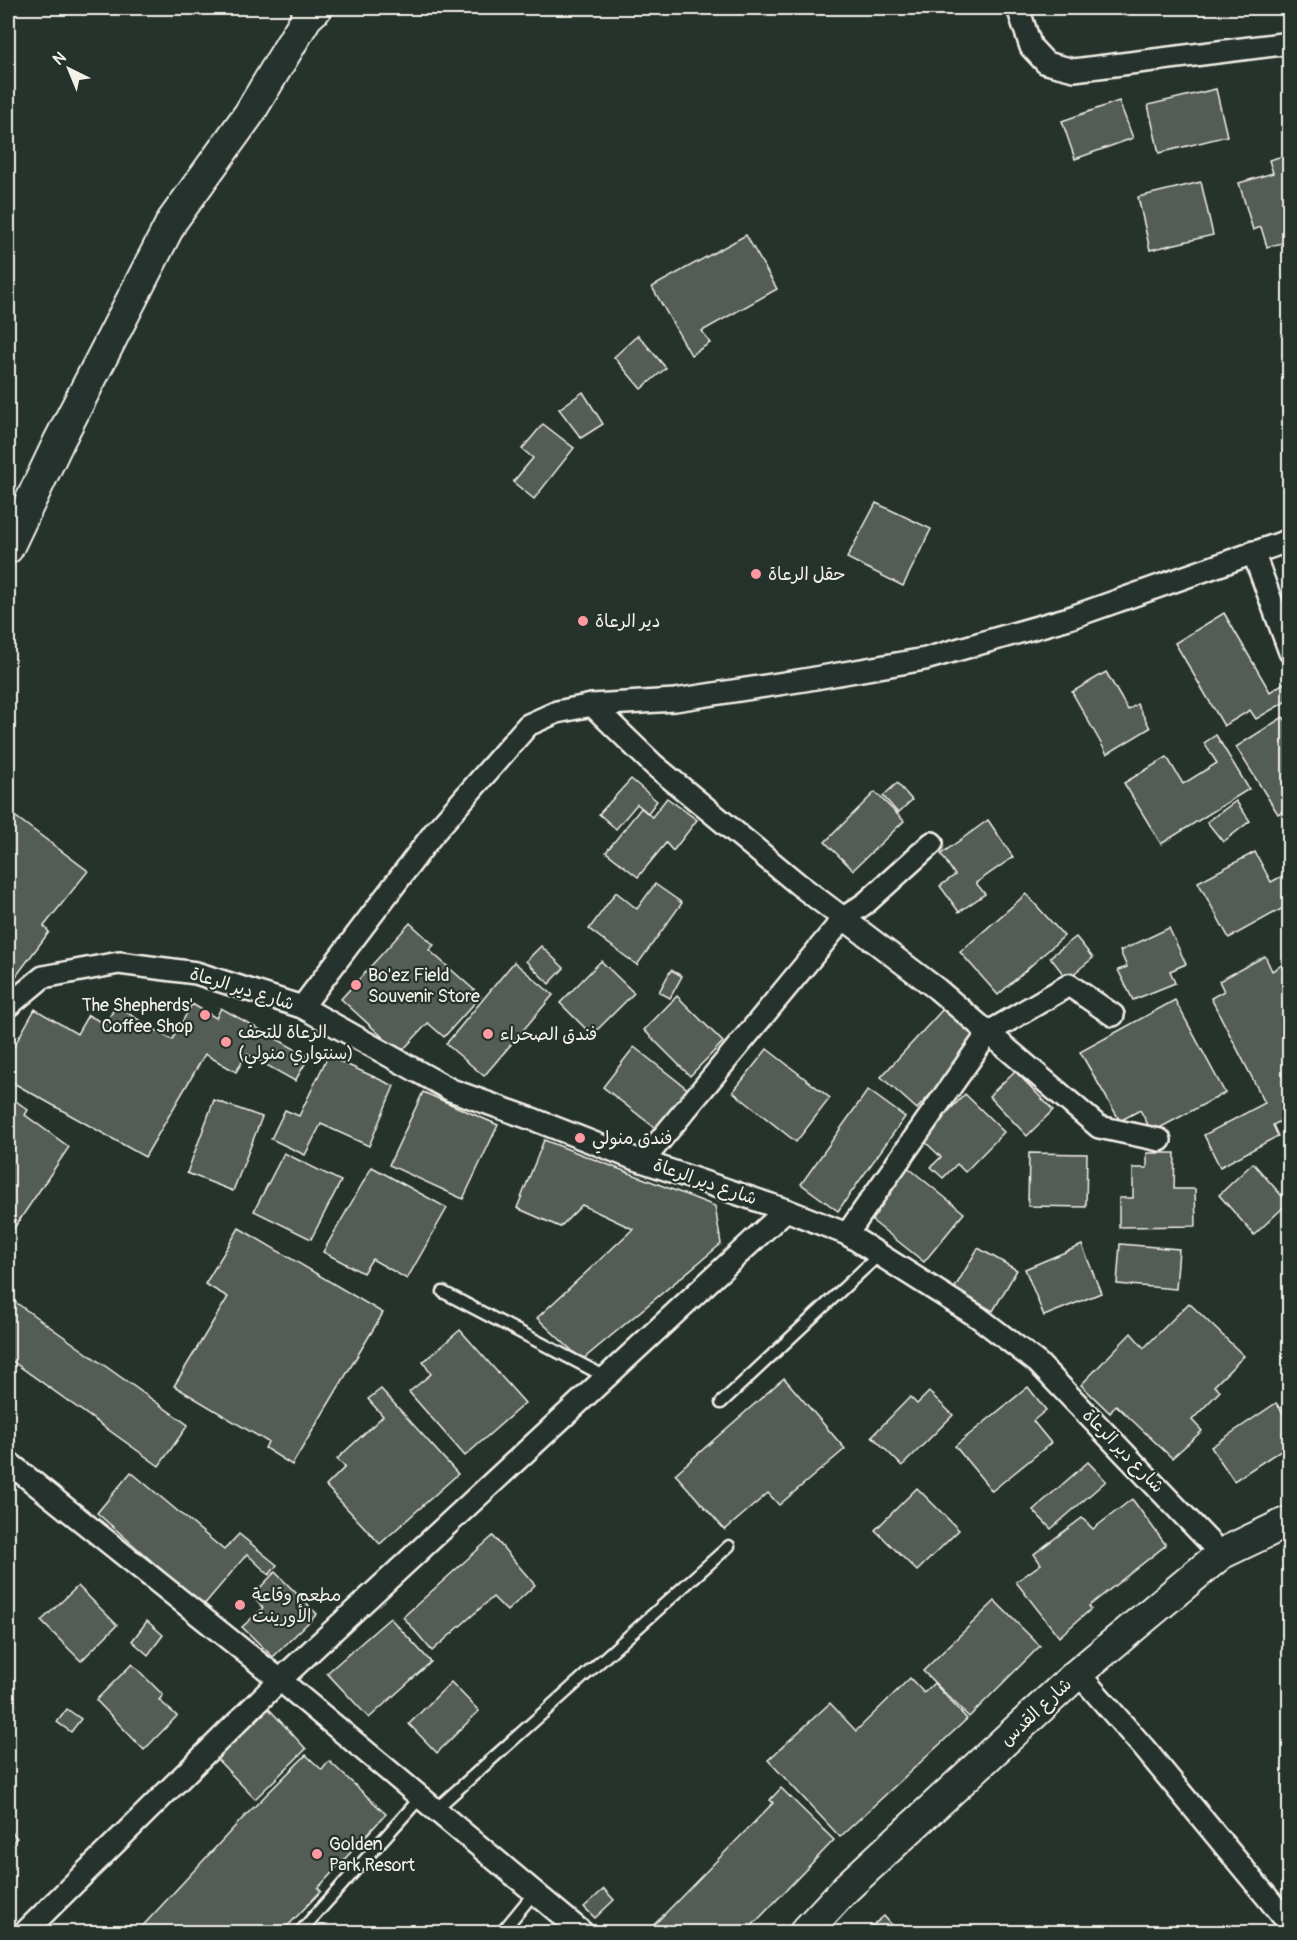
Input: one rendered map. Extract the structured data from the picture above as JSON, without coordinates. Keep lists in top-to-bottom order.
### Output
{
  "streets": {
    "main road": ["شارع القدس"],
    "street": ["شارع دير الرعاة"]
  },
  "crossings": [
    ["شارع دير الرعاة", "شارع القدس"]
  ],
  "places": [
    "حقل الرعاة",
    "دير الرعاة",
    "Bo'ez Field Souvenir Store",
    "The Shepherds' Coffee Shop",
    "فندق الصحراء",
    "الرعاة للتحف (سنتواري منولي)",
    "فندق منولي",
    "مطعم وقاعة الأورينت",
    "Golden Park Resort"
  ],
  "north": "top left"
}
